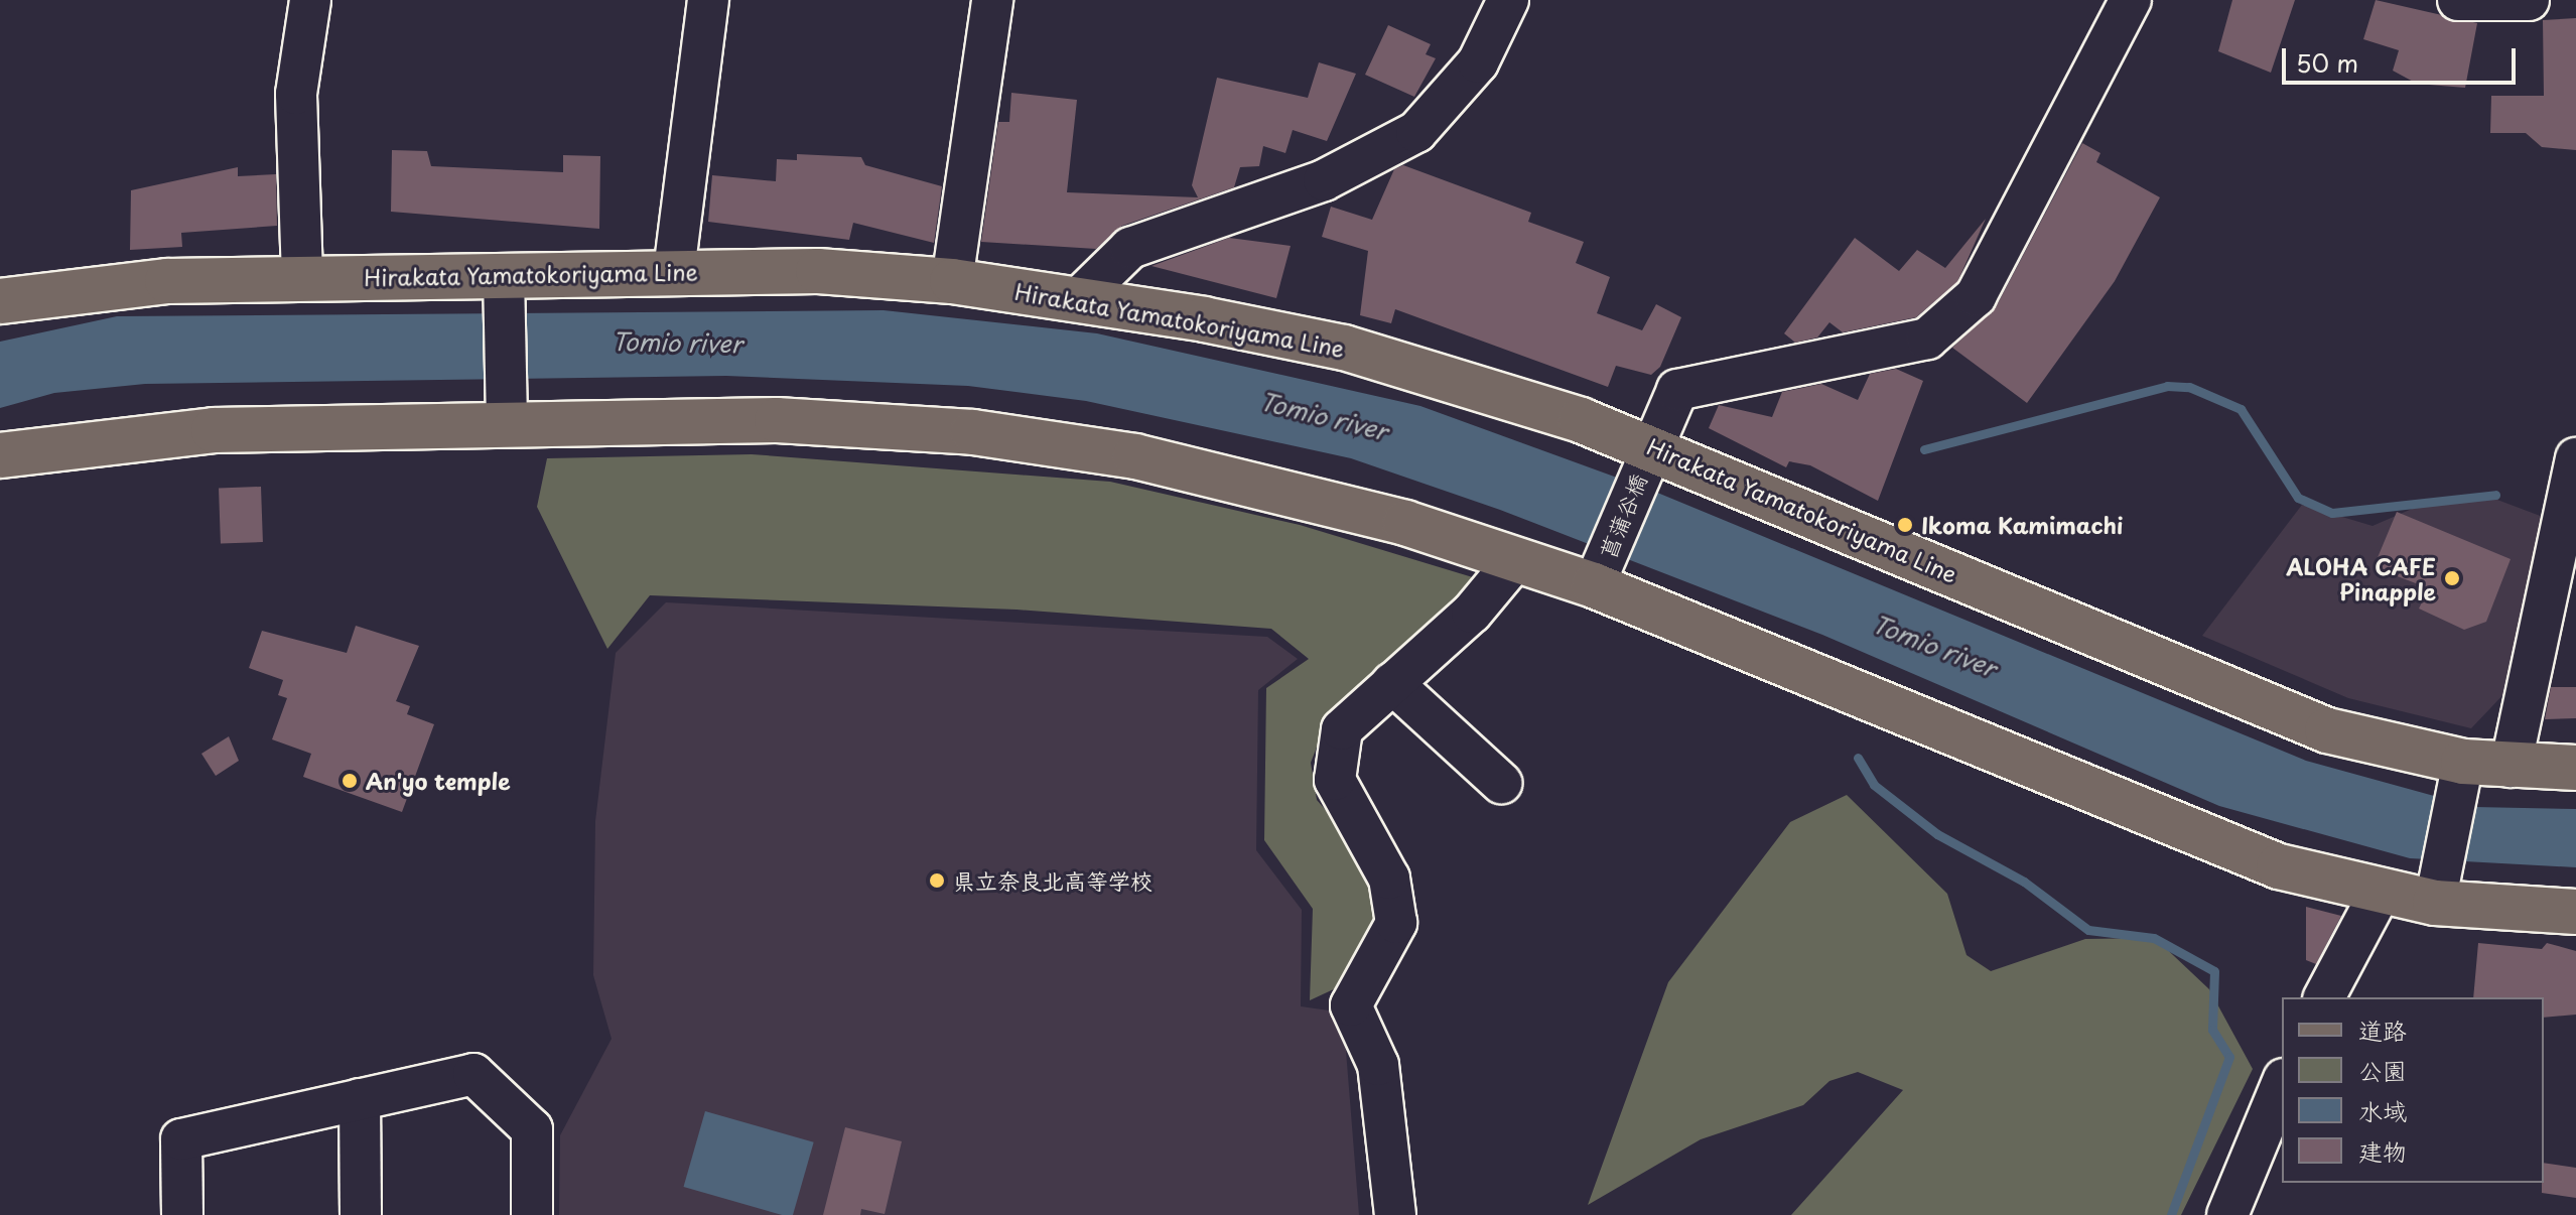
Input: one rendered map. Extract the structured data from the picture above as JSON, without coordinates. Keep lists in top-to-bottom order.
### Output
{
  "streets": {
    "main road": ["Hirakata Yamatokoriyama Line"],
    "street": ["菖蒲谷橋"]
  },
  "crossings": [
    ["Hirakata Yamatokoriyama Line", "菖蒲谷橋"]
  ],
  "water": ["Tomio river"],
  "places": [
    "Ikoma Kamimachi",
    "ALOHA CAFE Pinapple",
    "An'yo temple",
    "県立奈良北高等学校"
  ],
  "legend": [
    "道路",
    "公園",
    "水域",
    "建物"
  ],
  "scale_bar": "50 m"
}
